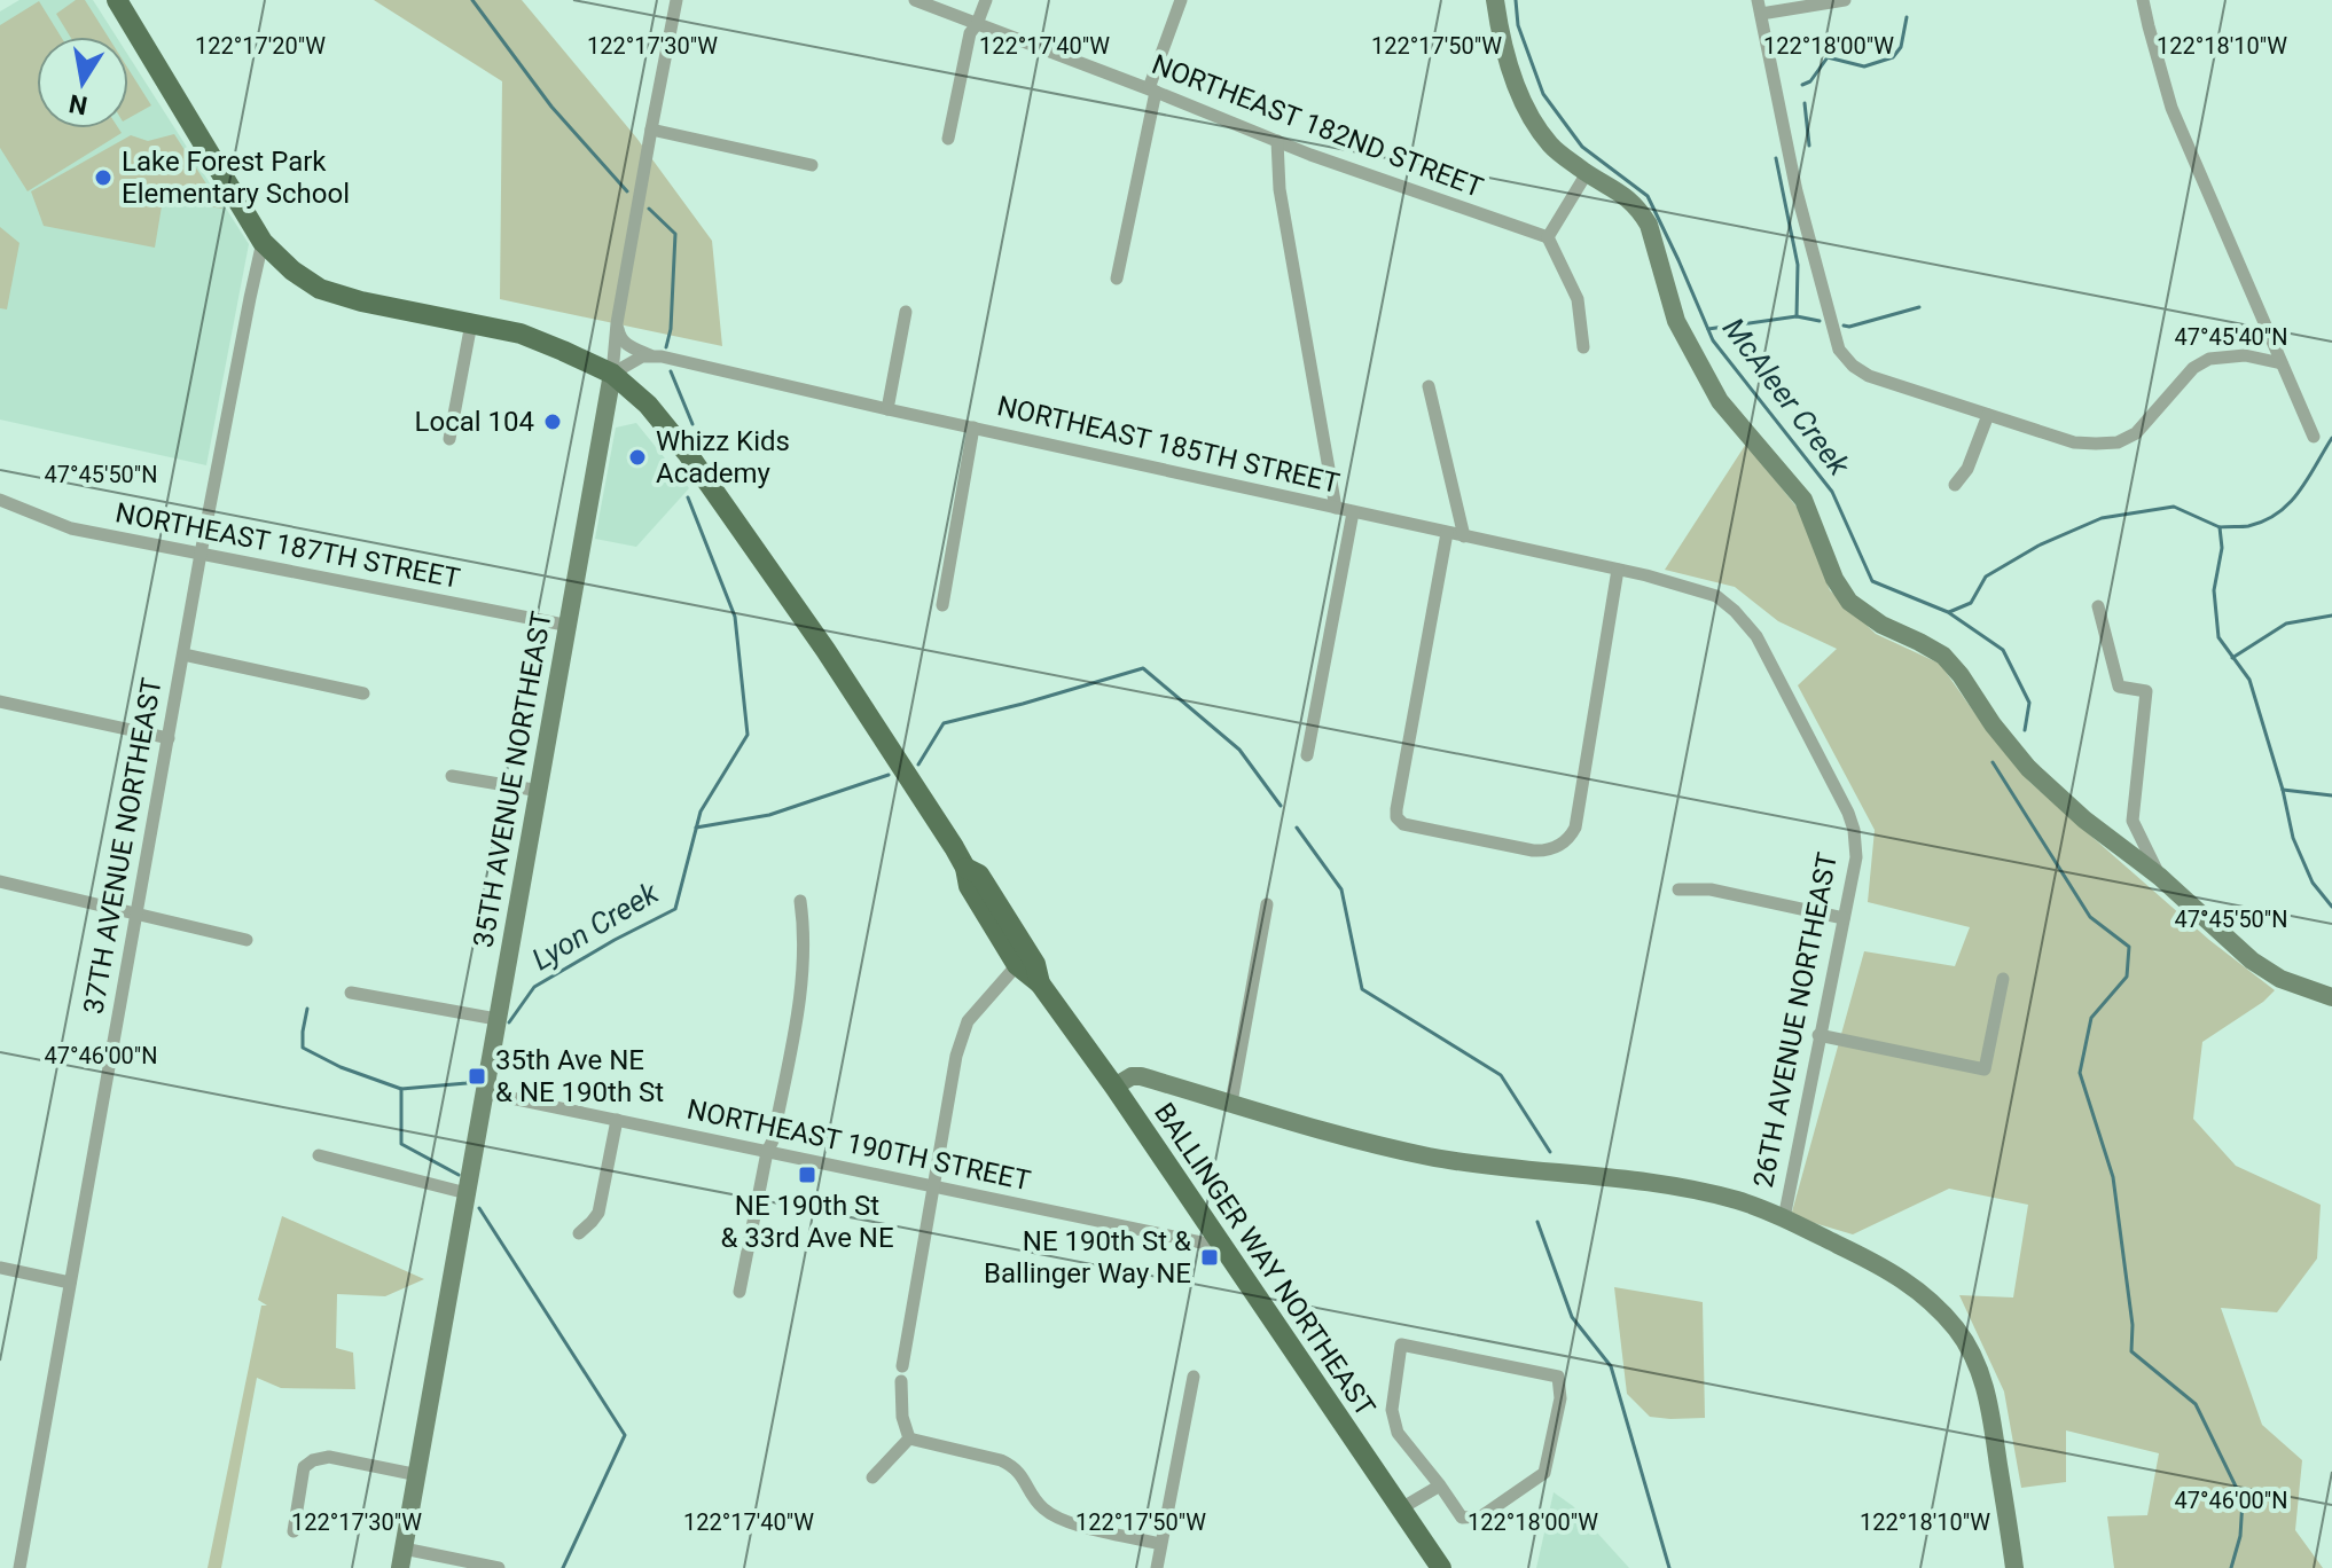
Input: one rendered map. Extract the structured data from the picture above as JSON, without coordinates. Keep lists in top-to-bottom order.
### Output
{
  "streets": {
    "main road": ["BALLINGER WAY NORTHEAST"],
    "street": [
      "NORTHEAST 182ND STREET",
      "NORTHEAST 185TH STREET",
      "NORTHEAST 187TH STREET",
      "35TH AVENUE NORTHEAST",
      "37TH AVENUE NORTHEAST",
      "26TH AVENUE NORTHEAST",
      "NORTHEAST 190TH STREET"
    ]
  },
  "crossings": [
    ["NORTHEAST 185TH STREET", "26TH AVENUE NORTHEAST"],
    ["NORTHEAST 187TH STREET", "35TH AVENUE NORTHEAST"],
    ["NORTHEAST 187TH STREET", "37TH AVENUE NORTHEAST"],
    ["35TH AVENUE NORTHEAST", "NORTHEAST 190TH STREET"],
    ["NORTHEAST 190TH STREET", "BALLINGER WAY NORTHEAST"]
  ],
  "water": ["McAleer Creek", "Lyon Creek"],
  "places": {
    "other": ["Lake Forest Park Elementary School", "Local 104", "Whizz Kids Academy"],
    "transit": ["35th Ave NE & NE 190th St", "NE 190th St & 33rd Ave NE", "NE 190th St & Ballinger Way NE"]
  },
  "north": "bottom",
  "coordinates": [
    "122°17'20\"W",
    "122°17'30\"W",
    "122°17'40\"W",
    "122°17'50\"W",
    "122°18'00\"W",
    "122°18'10\"W",
    "47°45'40\"N",
    "47°45'50\"N",
    "47°46'00\"N"
  ]
}
